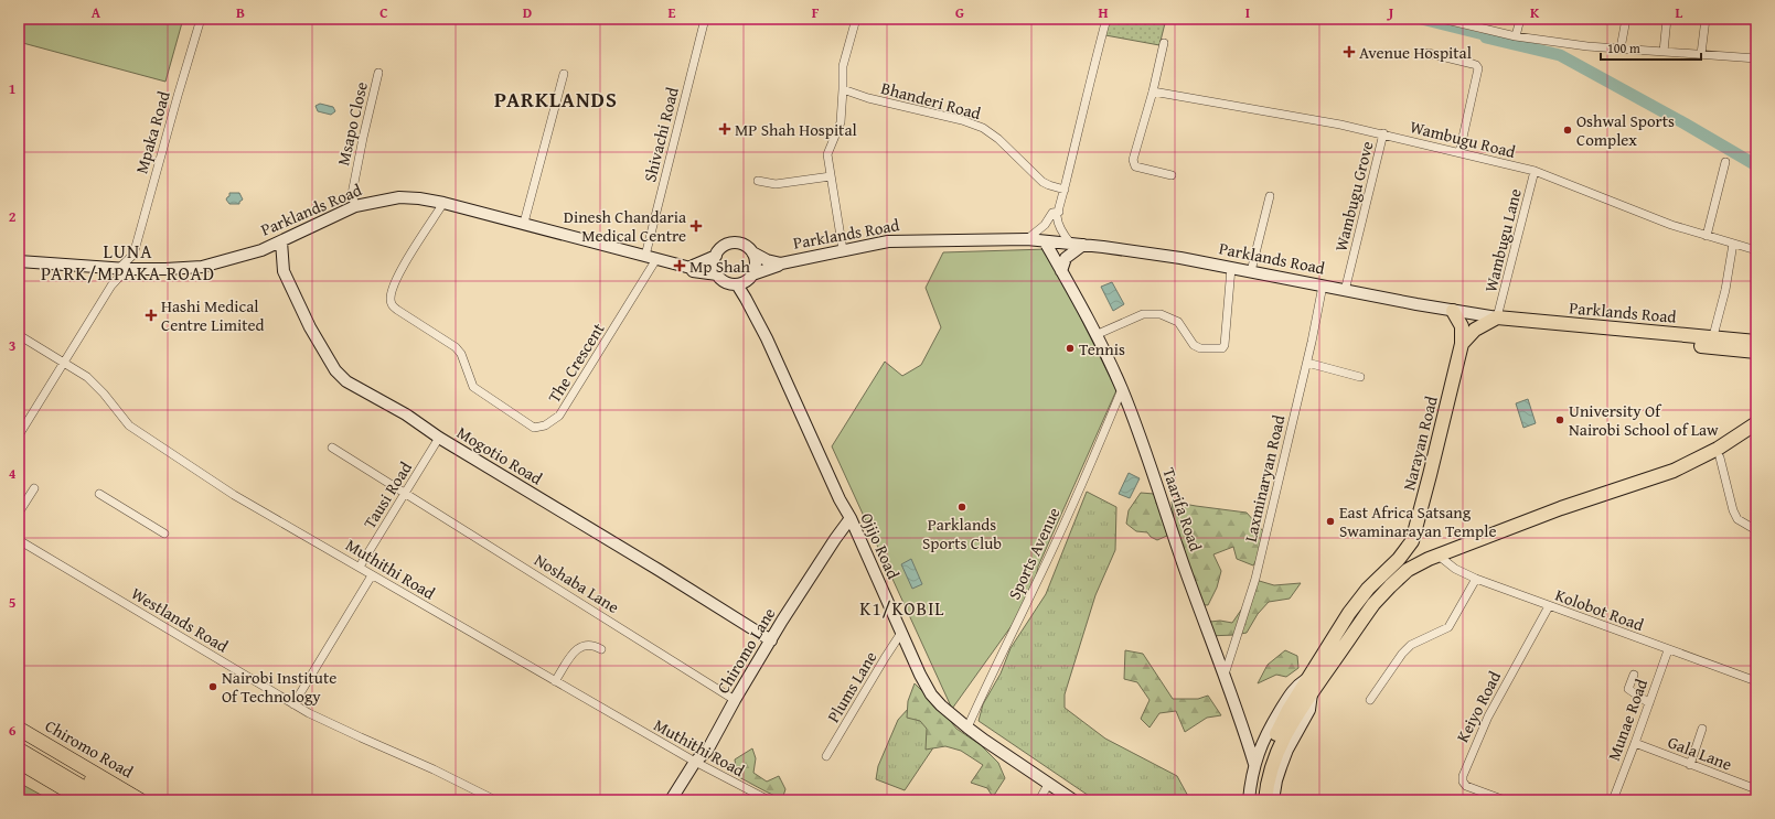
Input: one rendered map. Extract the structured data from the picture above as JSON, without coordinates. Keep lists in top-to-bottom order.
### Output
{
  "streets": {
    "highway": ["Chiromo Road"],
    "main road": [
      "Parklands Road",
      "Narayan Road",
      "Mogotio Road",
      "Taarifa Road",
      "Ojijo Road",
      "Chiromo Lane"
    ],
    "street": [
      "Bhanderi Road",
      "Msapo Close",
      "Mpaka Road",
      "Shivachi Road",
      "Wambugu Road",
      "Wambugu Grove",
      "Wambugu Lane",
      "The Crescent",
      "Laxminaryan Road",
      "Tausi Road",
      "Sports Avenue",
      "Muthithi Road",
      "Noshaba Lane",
      "Kolobot Road",
      "Westlands Road",
      "Plums Lane",
      "Keiyo Road",
      "Munae Road",
      "Gala Lane"
    ]
  },
  "crossings": [
    ["Msapo Close", "Parklands Road"],
    ["Shivachi Road", "Parklands Road"],
    ["Shivachi Road", "The Crescent"],
    ["Wambugu Road", "Wambugu Grove"],
    ["Wambugu Road", "Wambugu Lane"],
    ["Wambugu Grove", "Parklands Road"],
    ["Parklands Road", "Wambugu Lane"],
    ["Parklands Road", "The Crescent"],
    ["Parklands Road", "Mogotio Road"],
    ["Parklands Road", "Laxminaryan Road"],
    ["Parklands Road", "Taarifa Road"],
    ["Parklands Road", "Ojijo Road"],
    ["Mogotio Road", "Tausi Road"],
    ["Mogotio Road", "Chiromo Lane"],
    ["Laxminaryan Road", "Taarifa Road"],
    ["Tausi Road", "Muthithi Road"],
    ["Tausi Road", "Noshaba Lane"],
    ["Taarifa Road", "Sports Avenue"],
    ["Ojijo Road", "Sports Avenue"],
    ["Ojijo Road", "Chiromo Lane"],
    ["Ojijo Road", "Plums Lane"],
    ["Muthithi Road", "Chiromo Lane"],
    ["Noshaba Lane", "Chiromo Lane"],
    ["Kolobot Road", "Keiyo Road"],
    ["Kolobot Road", "Munae Road"],
    ["Munae Road", "Gala Lane"]
  ],
  "districts": ["PARKLANDS", "LUNA PARK/MPAKA ROAD", "K1/KOBIL"],
  "places": {
    "health": [
      "Avenue Hospital",
      "MP Shah Hospital",
      "Dinesh Chandaria Medical Centre",
      "Mp Shah",
      "Hashi Medical Centre Limited"
    ],
    "other": [
      "Oshwal Sports Complex",
      "Tennis",
      "University Of Nairobi School of Law",
      "Parklands Sports Club",
      "East Africa Satsang Swaminarayan Temple",
      "Nairobi Institute Of Technology"
    ]
  },
  "scale_bar": "100 m",
  "grid": {
    "columns": [
      "A",
      "B",
      "C",
      "D",
      "E",
      "F",
      "G",
      "H",
      "I",
      "J",
      "K",
      "L"
    ],
    "rows": [
      "1",
      "2",
      "3",
      "4",
      "5",
      "6"
    ]
  }
}
